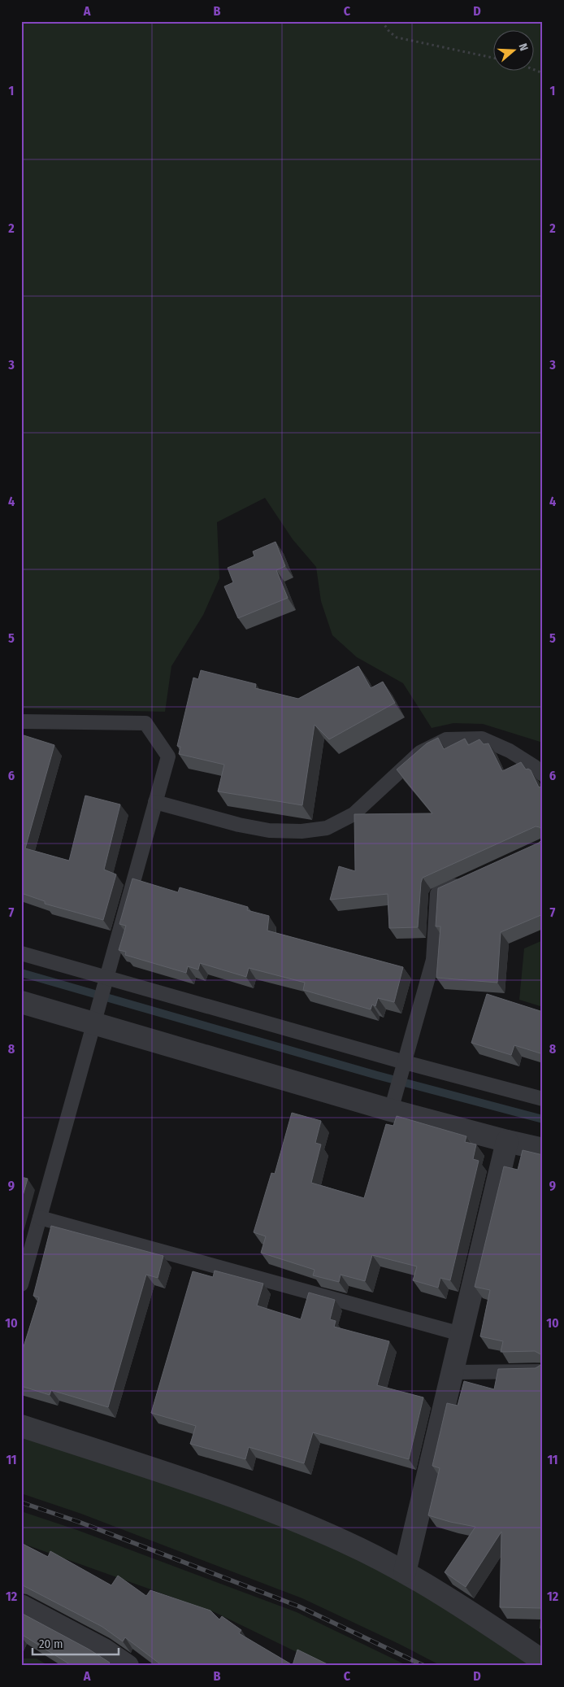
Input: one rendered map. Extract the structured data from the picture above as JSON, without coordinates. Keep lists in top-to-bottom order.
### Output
{
  "scale_bar": "20 m",
  "north": "right",
  "grid": {
    "columns": [
      "A",
      "B",
      "C",
      "D"
    ],
    "rows": [
      "1",
      "2",
      "3",
      "4",
      "5",
      "6",
      "7",
      "8",
      "9",
      "10",
      "11",
      "12"
    ]
  }
}
